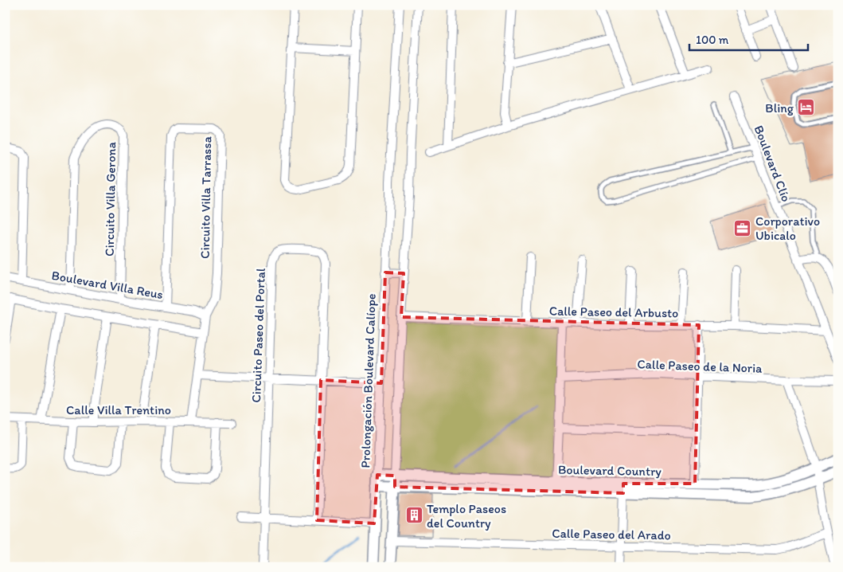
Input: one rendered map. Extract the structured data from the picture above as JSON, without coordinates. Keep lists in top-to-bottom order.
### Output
{
  "streets": {
    "street": [
      "Boulevard Clío",
      "Circuito Villa Tarrassa",
      "Circuito Villa Gerona",
      "Boulevard Villa Reus",
      "Calle Paseo del Arbusto",
      "Circuito Paseo del Portal",
      "Calle Paseo de la Noria",
      "Prolongación Boulevard Calíope",
      "Calle Villa Trentino",
      "Boulevard Country",
      "Calle Paseo del Arado"
    ]
  },
  "crossings": [
    ["Boulevard Clío", "Calle Paseo del Arbusto"],
    ["Circuito Villa Tarrassa", "Boulevard Villa Reus"],
    ["Circuito Villa Gerona", "Boulevard Villa Reus"],
    ["Prolongación Boulevard Calíope", "Boulevard Country"]
  ],
  "places": {
    "hotel": ["Bling"],
    "office": ["Corporativo Ubicalo"],
    "building": ["Templo Paseos del Country"]
  },
  "scale_bar": "100 m"
}
